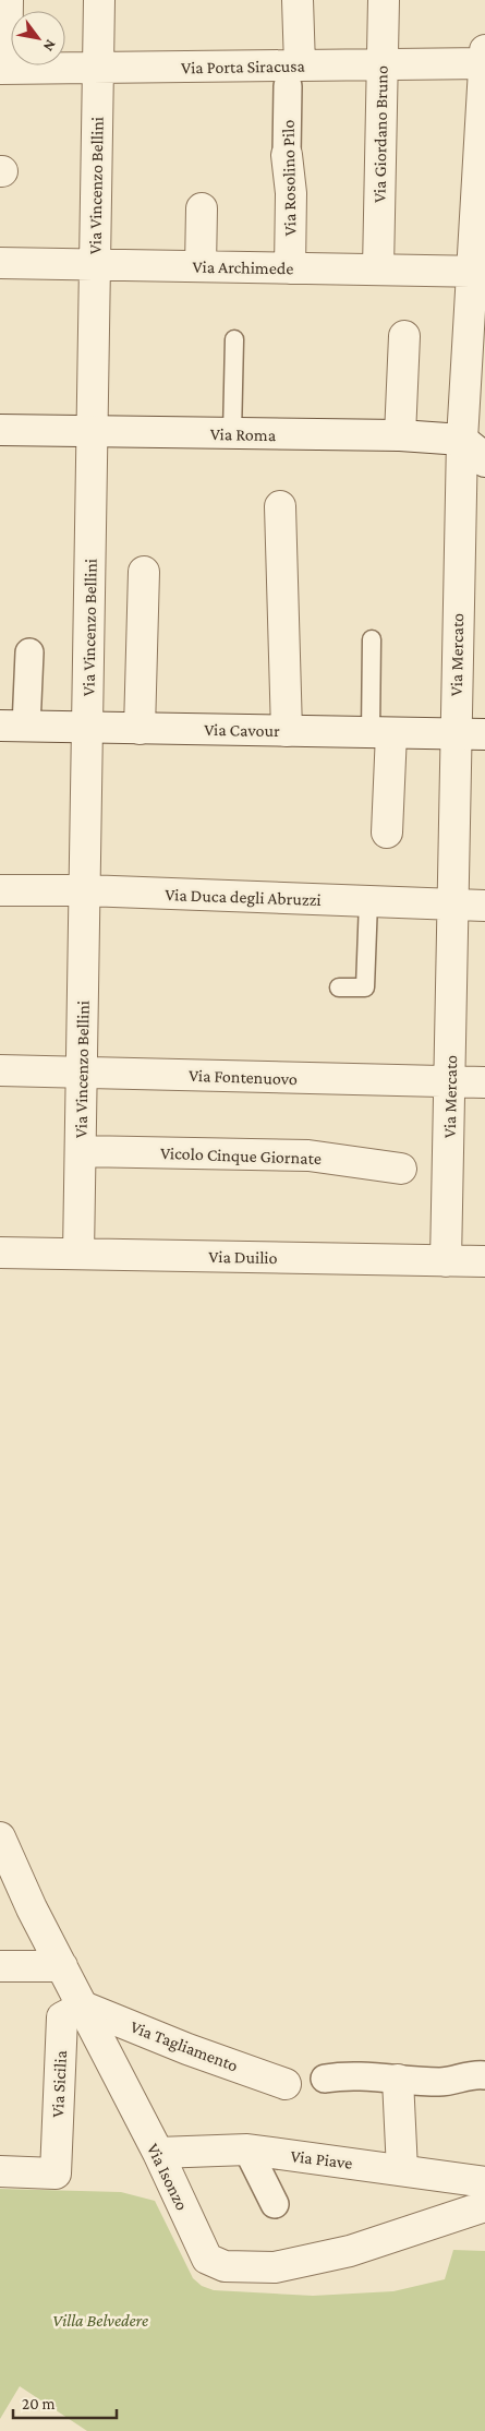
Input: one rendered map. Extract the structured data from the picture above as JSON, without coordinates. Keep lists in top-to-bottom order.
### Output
{
  "streets": {
    "street": [
      "Via Porta Siracusa",
      "Via Giordano Bruno",
      "Via Rosolino Pilo",
      "Via Vincenzo Bellini",
      "Via Archimede",
      "Via Roma",
      "Via Mercato",
      "Via Cavour",
      "Via Duca degli Abruzzi",
      "Via Fontenuovo",
      "Vicolo Cinque Giornate",
      "Via Duilio",
      "Via Tagliamento",
      "Via Sicilia",
      "Via Piave",
      "Via Isonzo"
    ]
  },
  "crossings": [
    ["Via Porta Siracusa", "Via Giordano Bruno"],
    ["Via Porta Siracusa", "Via Rosolino Pilo"],
    ["Via Porta Siracusa", "Via Vincenzo Bellini"],
    ["Via Porta Siracusa", "Via Mercato"],
    ["Via Giordano Bruno", "Via Archimede"],
    ["Via Rosolino Pilo", "Via Archimede"],
    ["Via Vincenzo Bellini", "Via Archimede"],
    ["Via Vincenzo Bellini", "Via Roma"],
    ["Via Vincenzo Bellini", "Via Cavour"],
    ["Via Vincenzo Bellini", "Via Duca degli Abruzzi"],
    ["Via Vincenzo Bellini", "Via Fontenuovo"],
    ["Via Vincenzo Bellini", "Vicolo Cinque Giornate"],
    ["Via Vincenzo Bellini", "Via Duilio"],
    ["Via Archimede", "Via Mercato"],
    ["Via Roma", "Via Mercato"],
    ["Via Mercato", "Via Cavour"],
    ["Via Mercato", "Via Duca degli Abruzzi"],
    ["Via Mercato", "Via Fontenuovo"],
    ["Via Mercato", "Via Duilio"],
    ["Via Tagliamento", "Via Sicilia"],
    ["Via Tagliamento", "Via Isonzo"],
    ["Via Sicilia", "Via Isonzo"],
    ["Via Piave", "Via Isonzo"]
  ],
  "parks": ["Villa Belvedere"],
  "scale_bar": "20 m",
  "north": "bottom right"
}
